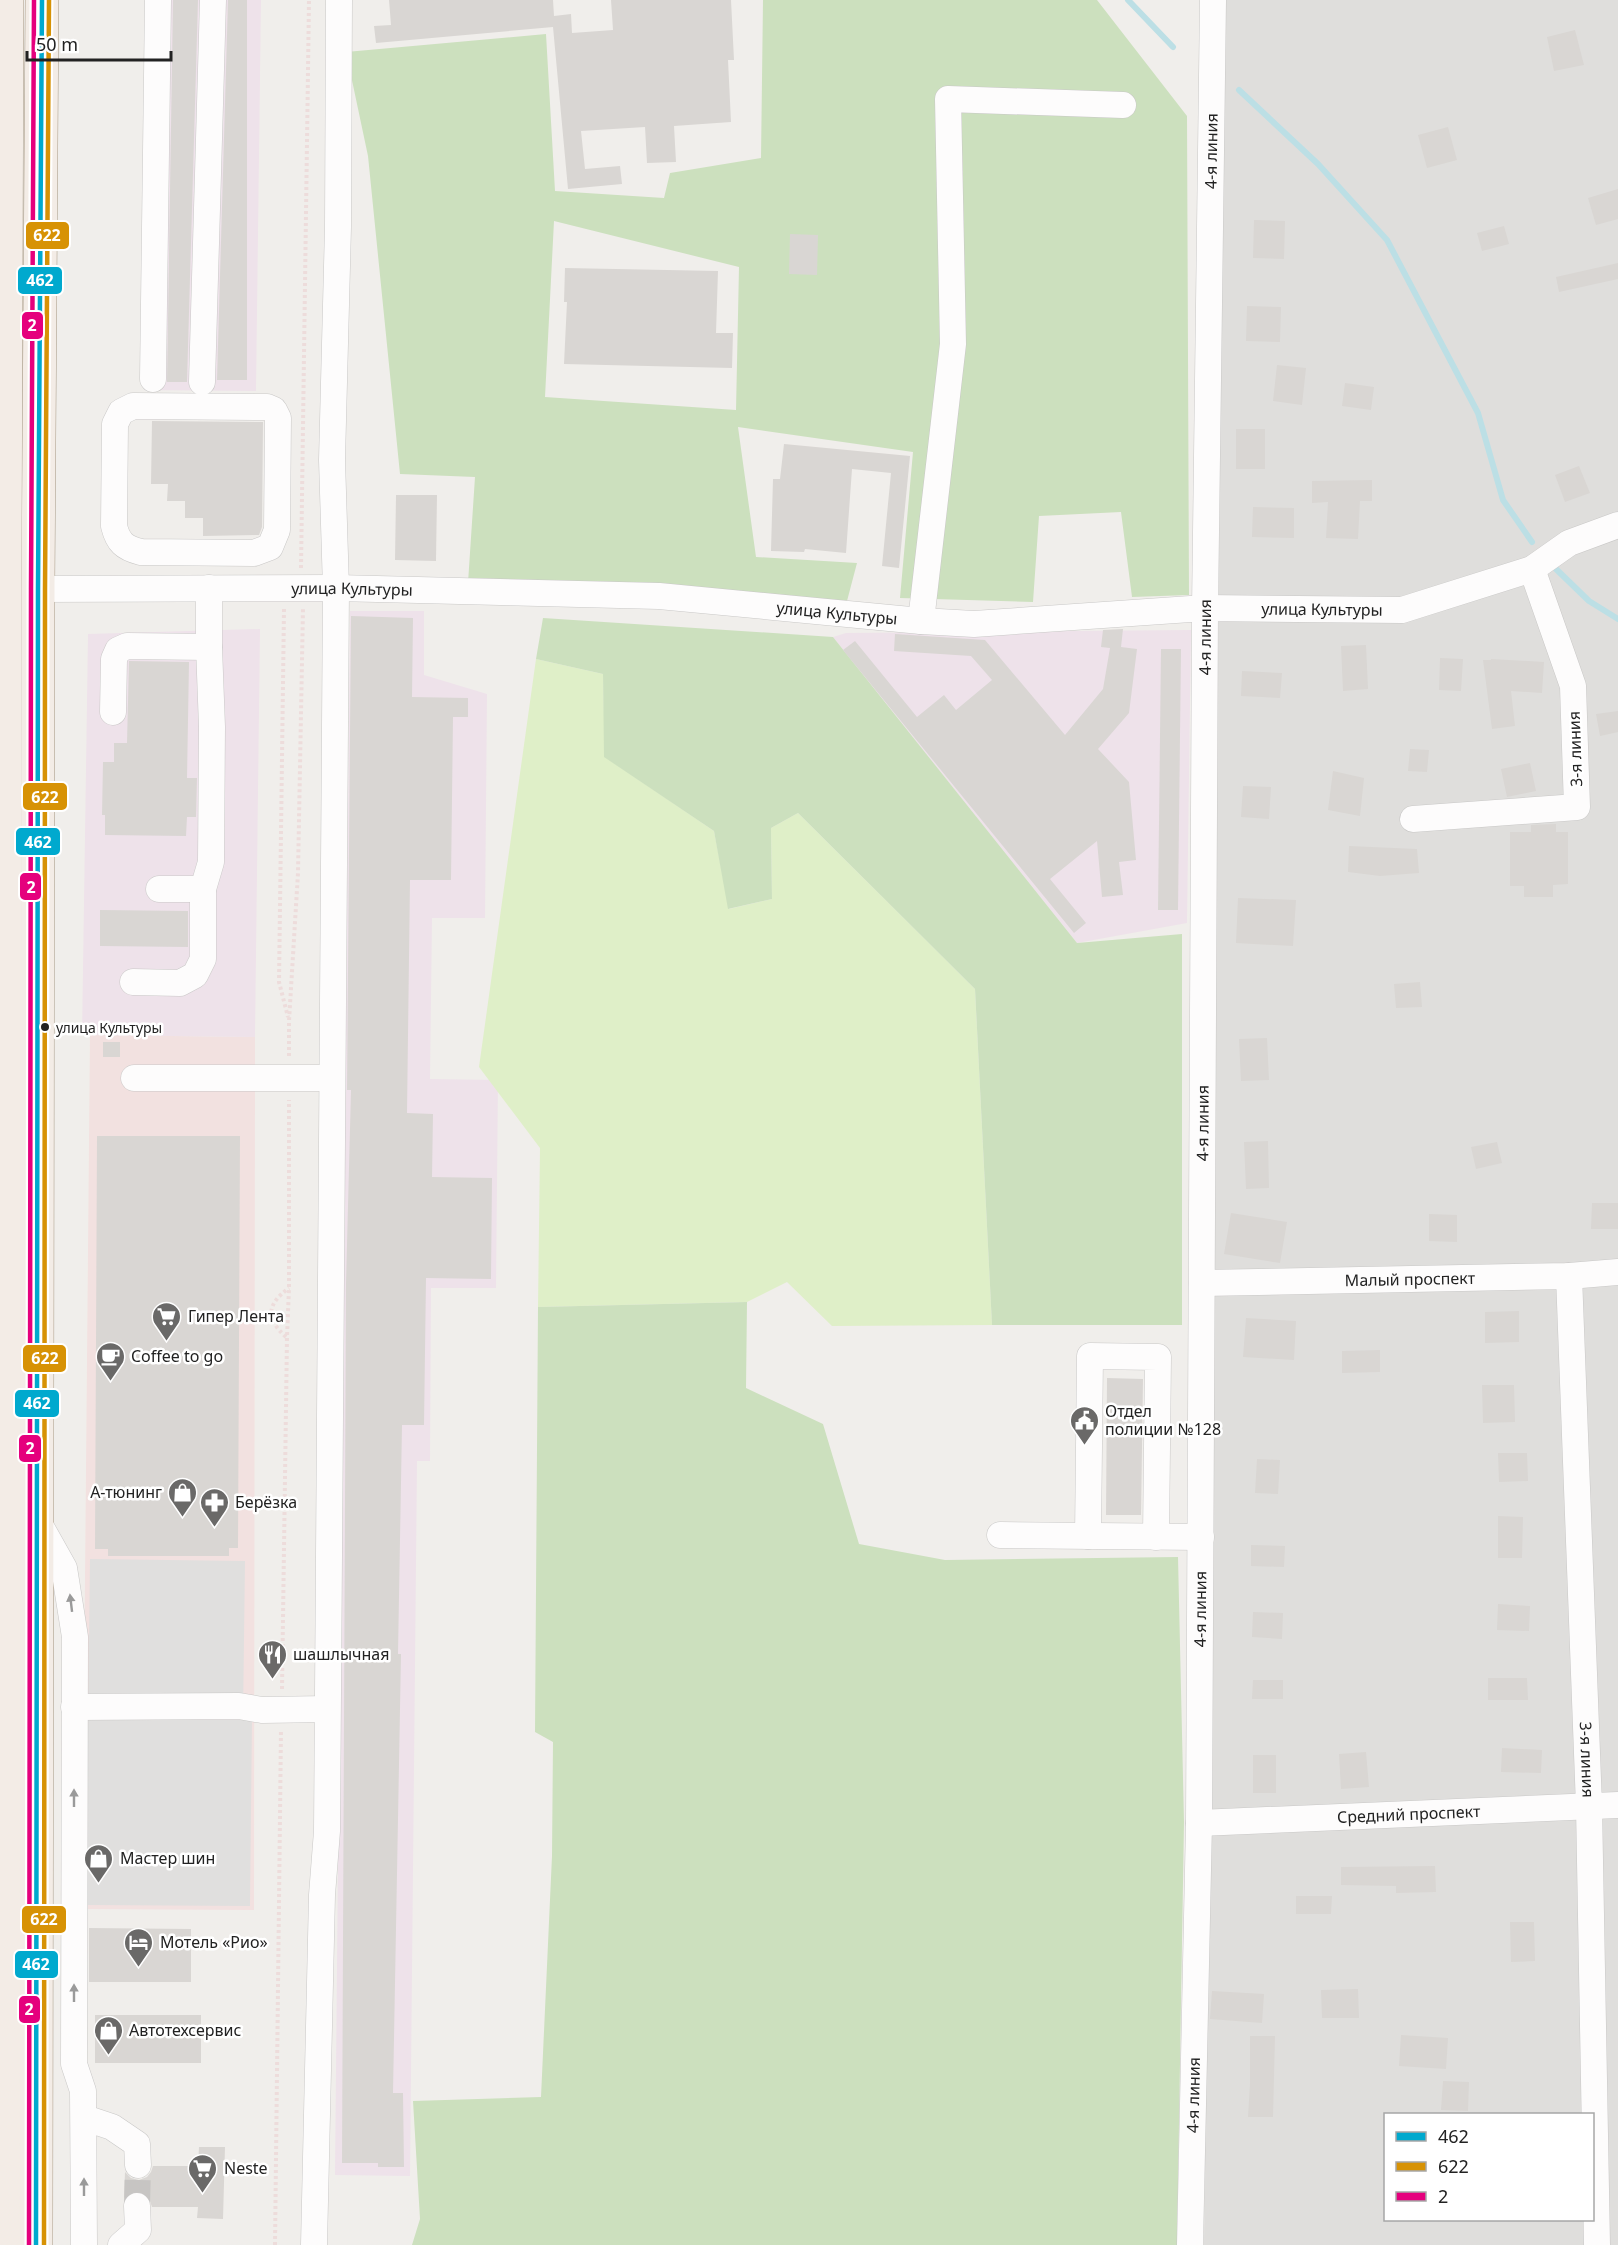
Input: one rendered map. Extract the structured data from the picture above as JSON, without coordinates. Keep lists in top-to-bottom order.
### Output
{
  "streets": {
    "street": [
      "4-я линия",
      "улица Культуры",
      "3-я линия",
      "Малый проспект",
      "Средний проспект"
    ]
  },
  "crossings": [
    ["4-я линия", "улица Культуры"],
    ["4-я линия", "Малый проспект"],
    ["4-я линия", "Средний проспект"],
    ["улица Культуры", "3-я линия"],
    ["3-я линия", "Малый проспект"],
    ["3-я линия", "Средний проспект"]
  ],
  "places": {
    "other": ["улица Культуры"],
    "supermarket": ["Гипер Лента", "Neste"],
    "cafe": ["Coffee to go"],
    "public building": ["Отдел полиции №128"],
    "shop": ["А-тюнинг", "Мастер шин", "Автотехсервис"],
    "pharmacy": ["Берёзка"],
    "restaurant": ["шашлычная"],
    "hotel": ["Мотель «Рио»"]
  },
  "lines": ["transit line 462", "transit line 622", "transit line 2"],
  "legend": ["462", "622", "2"],
  "scale_bar": "50 m"
}
